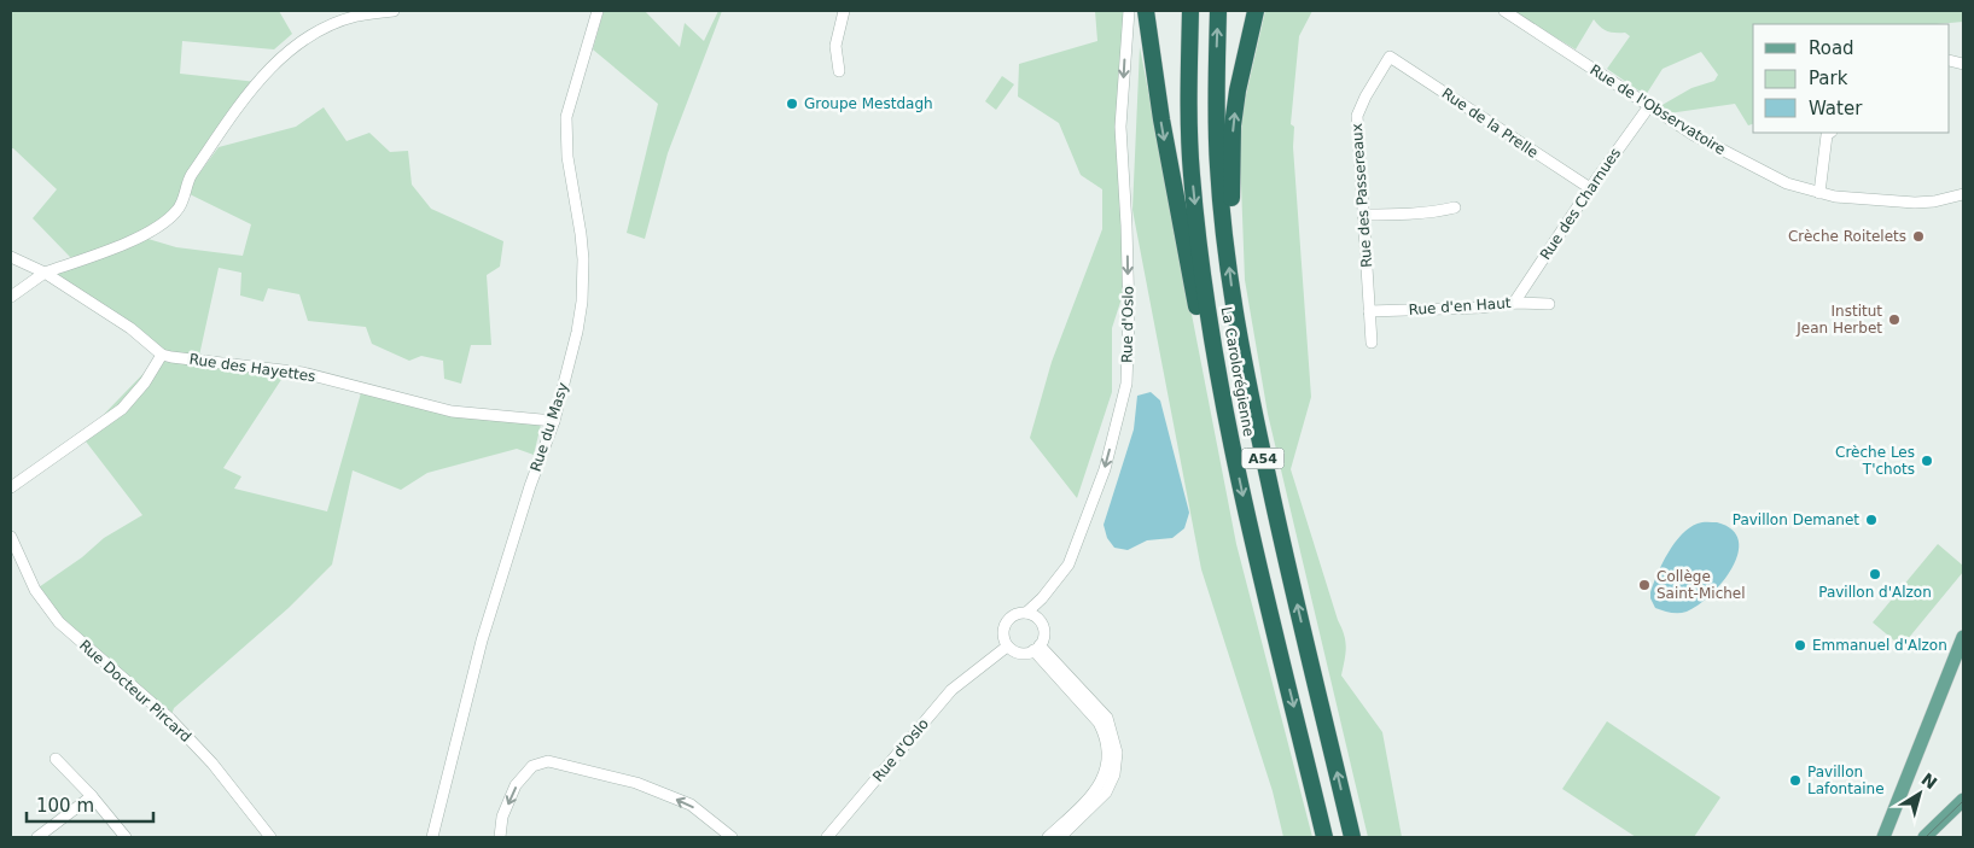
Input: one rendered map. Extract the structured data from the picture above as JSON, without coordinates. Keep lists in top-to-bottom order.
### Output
{
  "streets": {
    "highway": ["La Carolorégienne", "A54"],
    "street": [
      "Rue de l'Observatoire",
      "Rue de la Prelle",
      "Rue des Passereaux",
      "Rue des Charnues",
      "Rue d'en Haut",
      "Rue d'Oslo",
      "Rue des Hayettes",
      "Rue du Masy",
      "Rue Docteur Pircard"
    ]
  },
  "crossings": [
    ["Rue de l'Observatoire", "Rue des Charnues"],
    ["Rue de la Prelle", "Rue des Passereaux"],
    ["Rue de la Prelle", "Rue des Charnues"],
    ["Rue des Passereaux", "Rue d'en Haut"],
    ["Rue des Charnues", "Rue d'en Haut"],
    ["Rue des Hayettes", "Rue du Masy"]
  ],
  "one_way": ["Rue d'Oslo"],
  "places": [
    "Groupe Mestdagh",
    "Crèche Roitelets",
    "Institut Jean Herbet",
    "Crèche Les T'chots",
    "Pavillon Demanet",
    "Pavillon d'Alzon",
    "Collège Saint-Michel",
    "Emmanuel d'Alzon",
    "Pavillon Lafontaine"
  ],
  "legend": ["Road", "Park", "Water"],
  "scale_bar": "100 m",
  "north": "top right"
}
